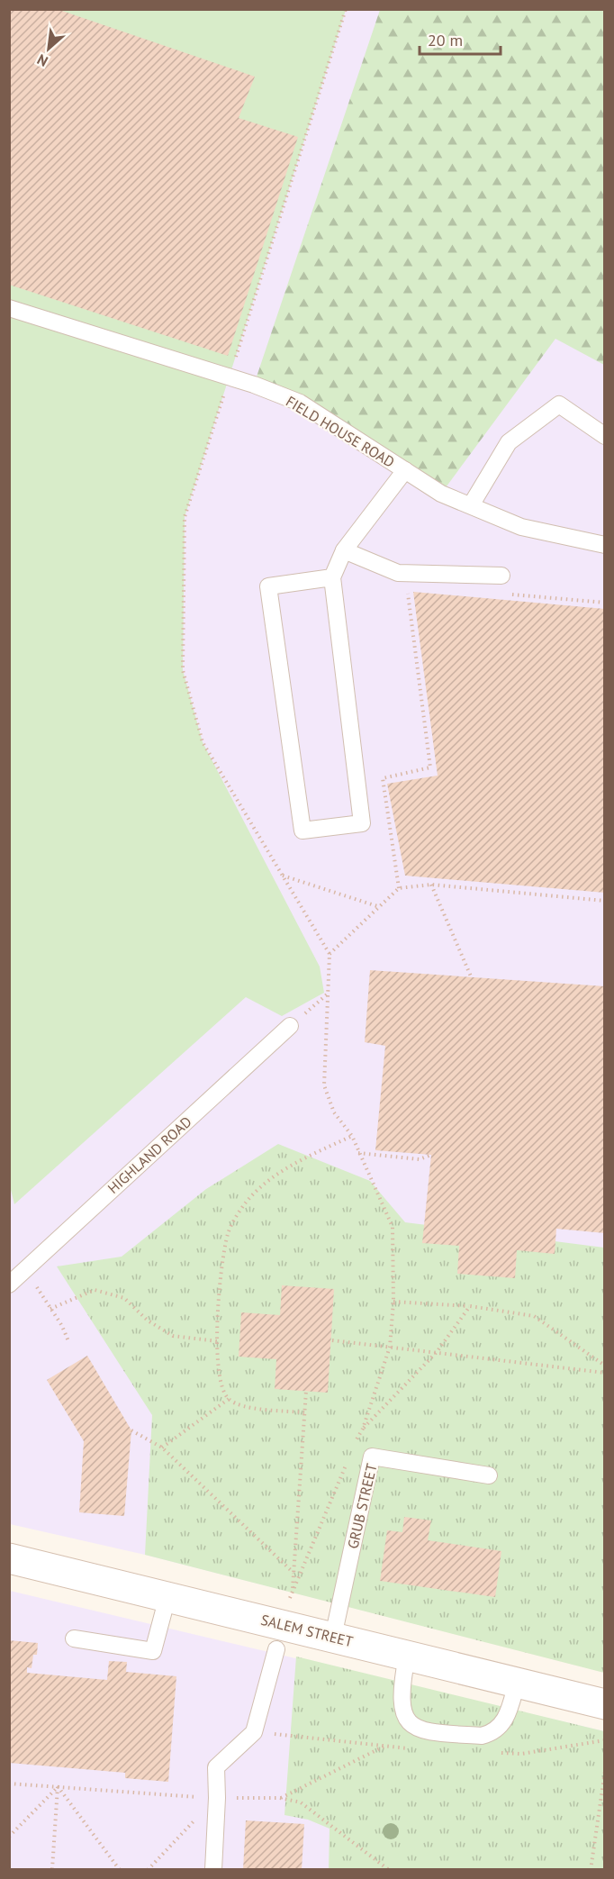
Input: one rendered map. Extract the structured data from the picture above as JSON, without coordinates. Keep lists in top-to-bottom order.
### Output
{
  "streets": {
    "street": ["SALEM STREET"],
    "lane": ["FIELD HOUSE ROAD", "HIGHLAND ROAD", "GRUB STREET"]
  },
  "crossings": [
    ["GRUB STREET", "SALEM STREET"]
  ],
  "scale_bar": "20 m",
  "north": "bottom left"
}
